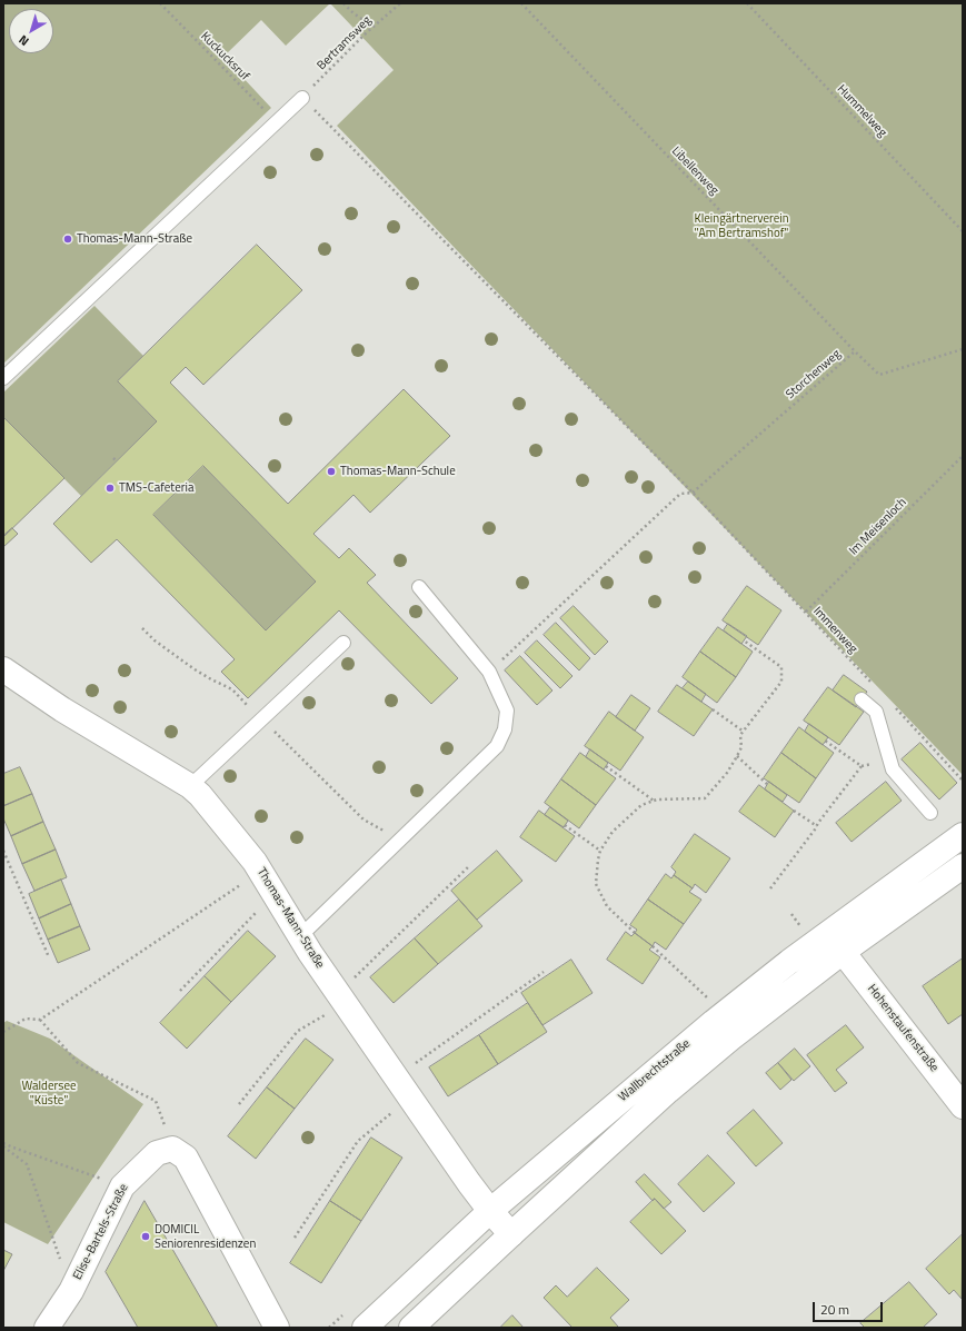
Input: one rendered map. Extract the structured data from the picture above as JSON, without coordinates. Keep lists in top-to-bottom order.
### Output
{
  "streets": {
    "main road": [
      "Thomas-Mann-Straße",
      "Hohenstaufenstraße",
      "Wallbrechtstraße",
      "Elise-Bartels-Straße"
    ],
    "path": [
      "Bertramsweg",
      "Kuckucksruf",
      "Hummelweg",
      "Libellenweg",
      "Storchenweg",
      "Im Meisenloch",
      "Immenweg"
    ]
  },
  "crossings": [
    ["Bertramsweg", "Immenweg"],
    ["Libellenweg", "Storchenweg"],
    ["Storchenweg", "Immenweg"],
    ["Im Meisenloch", "Immenweg"],
    ["Thomas-Mann-Straße", "Wallbrechtstraße"],
    ["Hohenstaufenstraße", "Wallbrechtstraße"]
  ],
  "parks": ["Kleingärtnerverein \"Am Bertramshof\"", "Waldersee \"Küste\""],
  "places": [
    "Thomas-Mann-Straße",
    "Thomas-Mann-Schule",
    "TMS-Cafeteria",
    "DOMICIL Seniorenresidenzen"
  ],
  "scale_bar": "20 m",
  "north": "bottom left"
}
